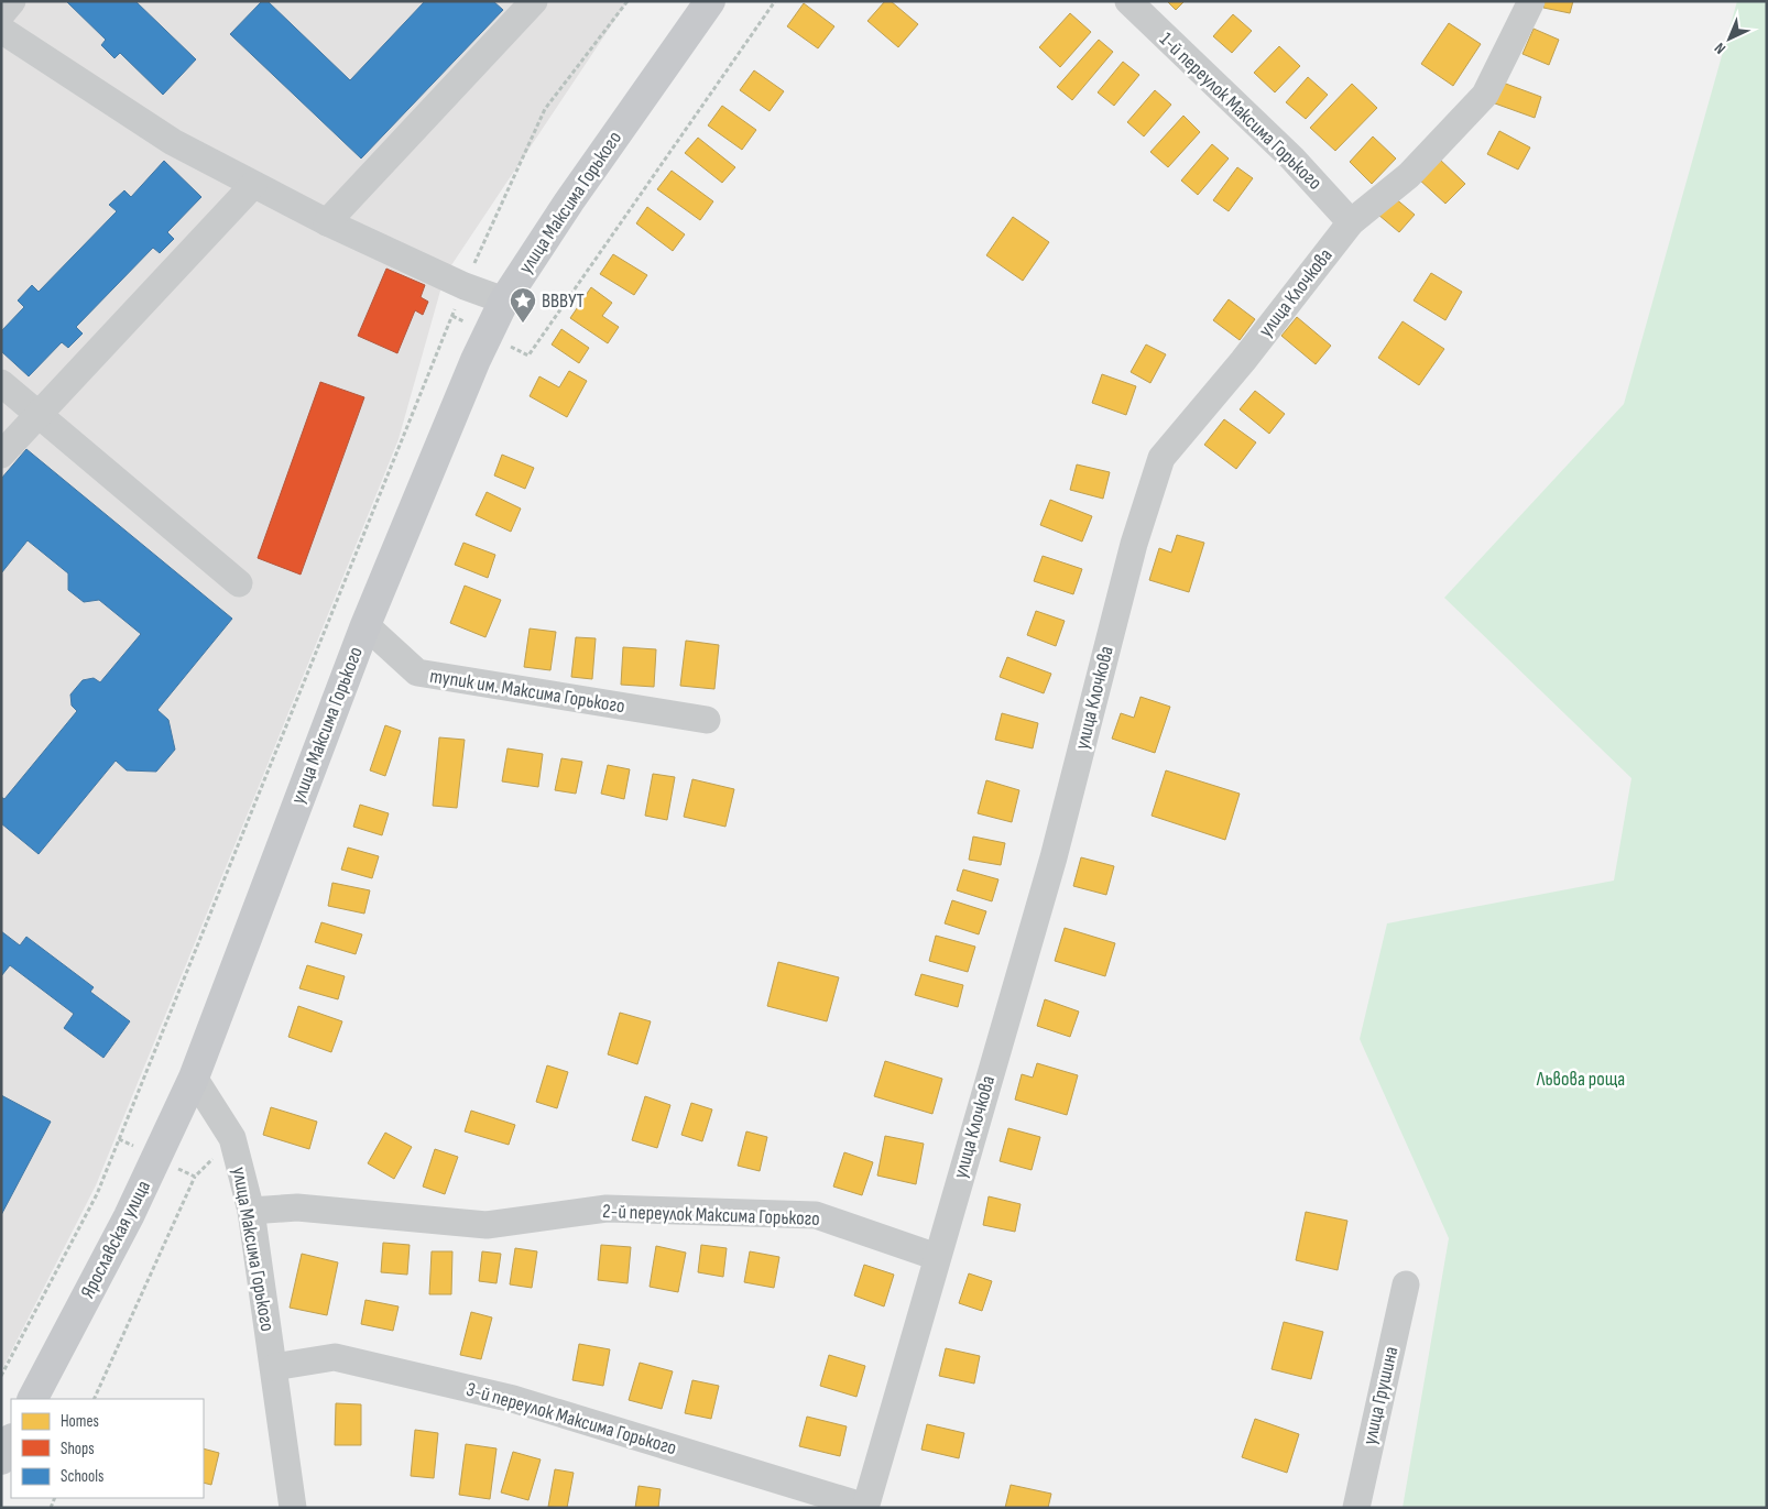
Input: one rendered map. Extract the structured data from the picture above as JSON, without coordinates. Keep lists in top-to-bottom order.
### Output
{
  "streets": {
    "main road": ["улица Максима Горького", "Ярославская улица"],
    "street": [
      "1-й переулок Максима Горького",
      "улица Клочкова",
      "тупик им. Максима Горького",
      "2-й переулок Максима Горького",
      "улица Грушина",
      "3-й переулок Максима Горького"
    ]
  },
  "crossings": [
    ["1-й переулок Максима Горького", "улица Клочкова"],
    ["улица Максима Горького", "тупик им. Максима Горького"],
    ["улица Максима Горького", "2-й переулок Максима Горького"],
    ["улица Максима Горького", "Ярославская улица"],
    ["улица Максима Горького", "3-й переулок Максима Горького"],
    ["улица Клочкова", "2-й переулок Максима Горького"],
    ["улица Клочкова", "3-й переулок Максима Горького"]
  ],
  "parks": ["Львова роща"],
  "places": {
    "place": ["ВВВУТ"]
  },
  "legend": ["Homes", "Shops", "Schools"],
  "north": "bottom left"
}
